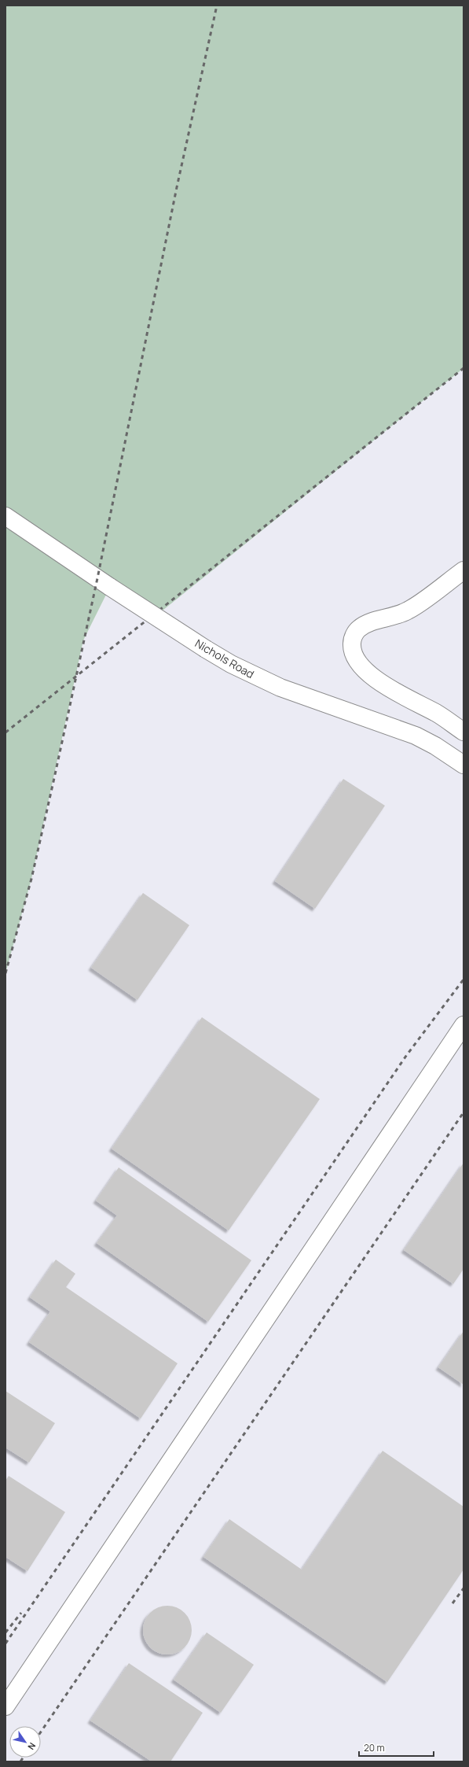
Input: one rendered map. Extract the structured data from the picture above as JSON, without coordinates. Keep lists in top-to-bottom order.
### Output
{
  "streets": {
    "street": ["Nichols Road"]
  },
  "scale_bar": "20 m",
  "north": "bottom right"
}
